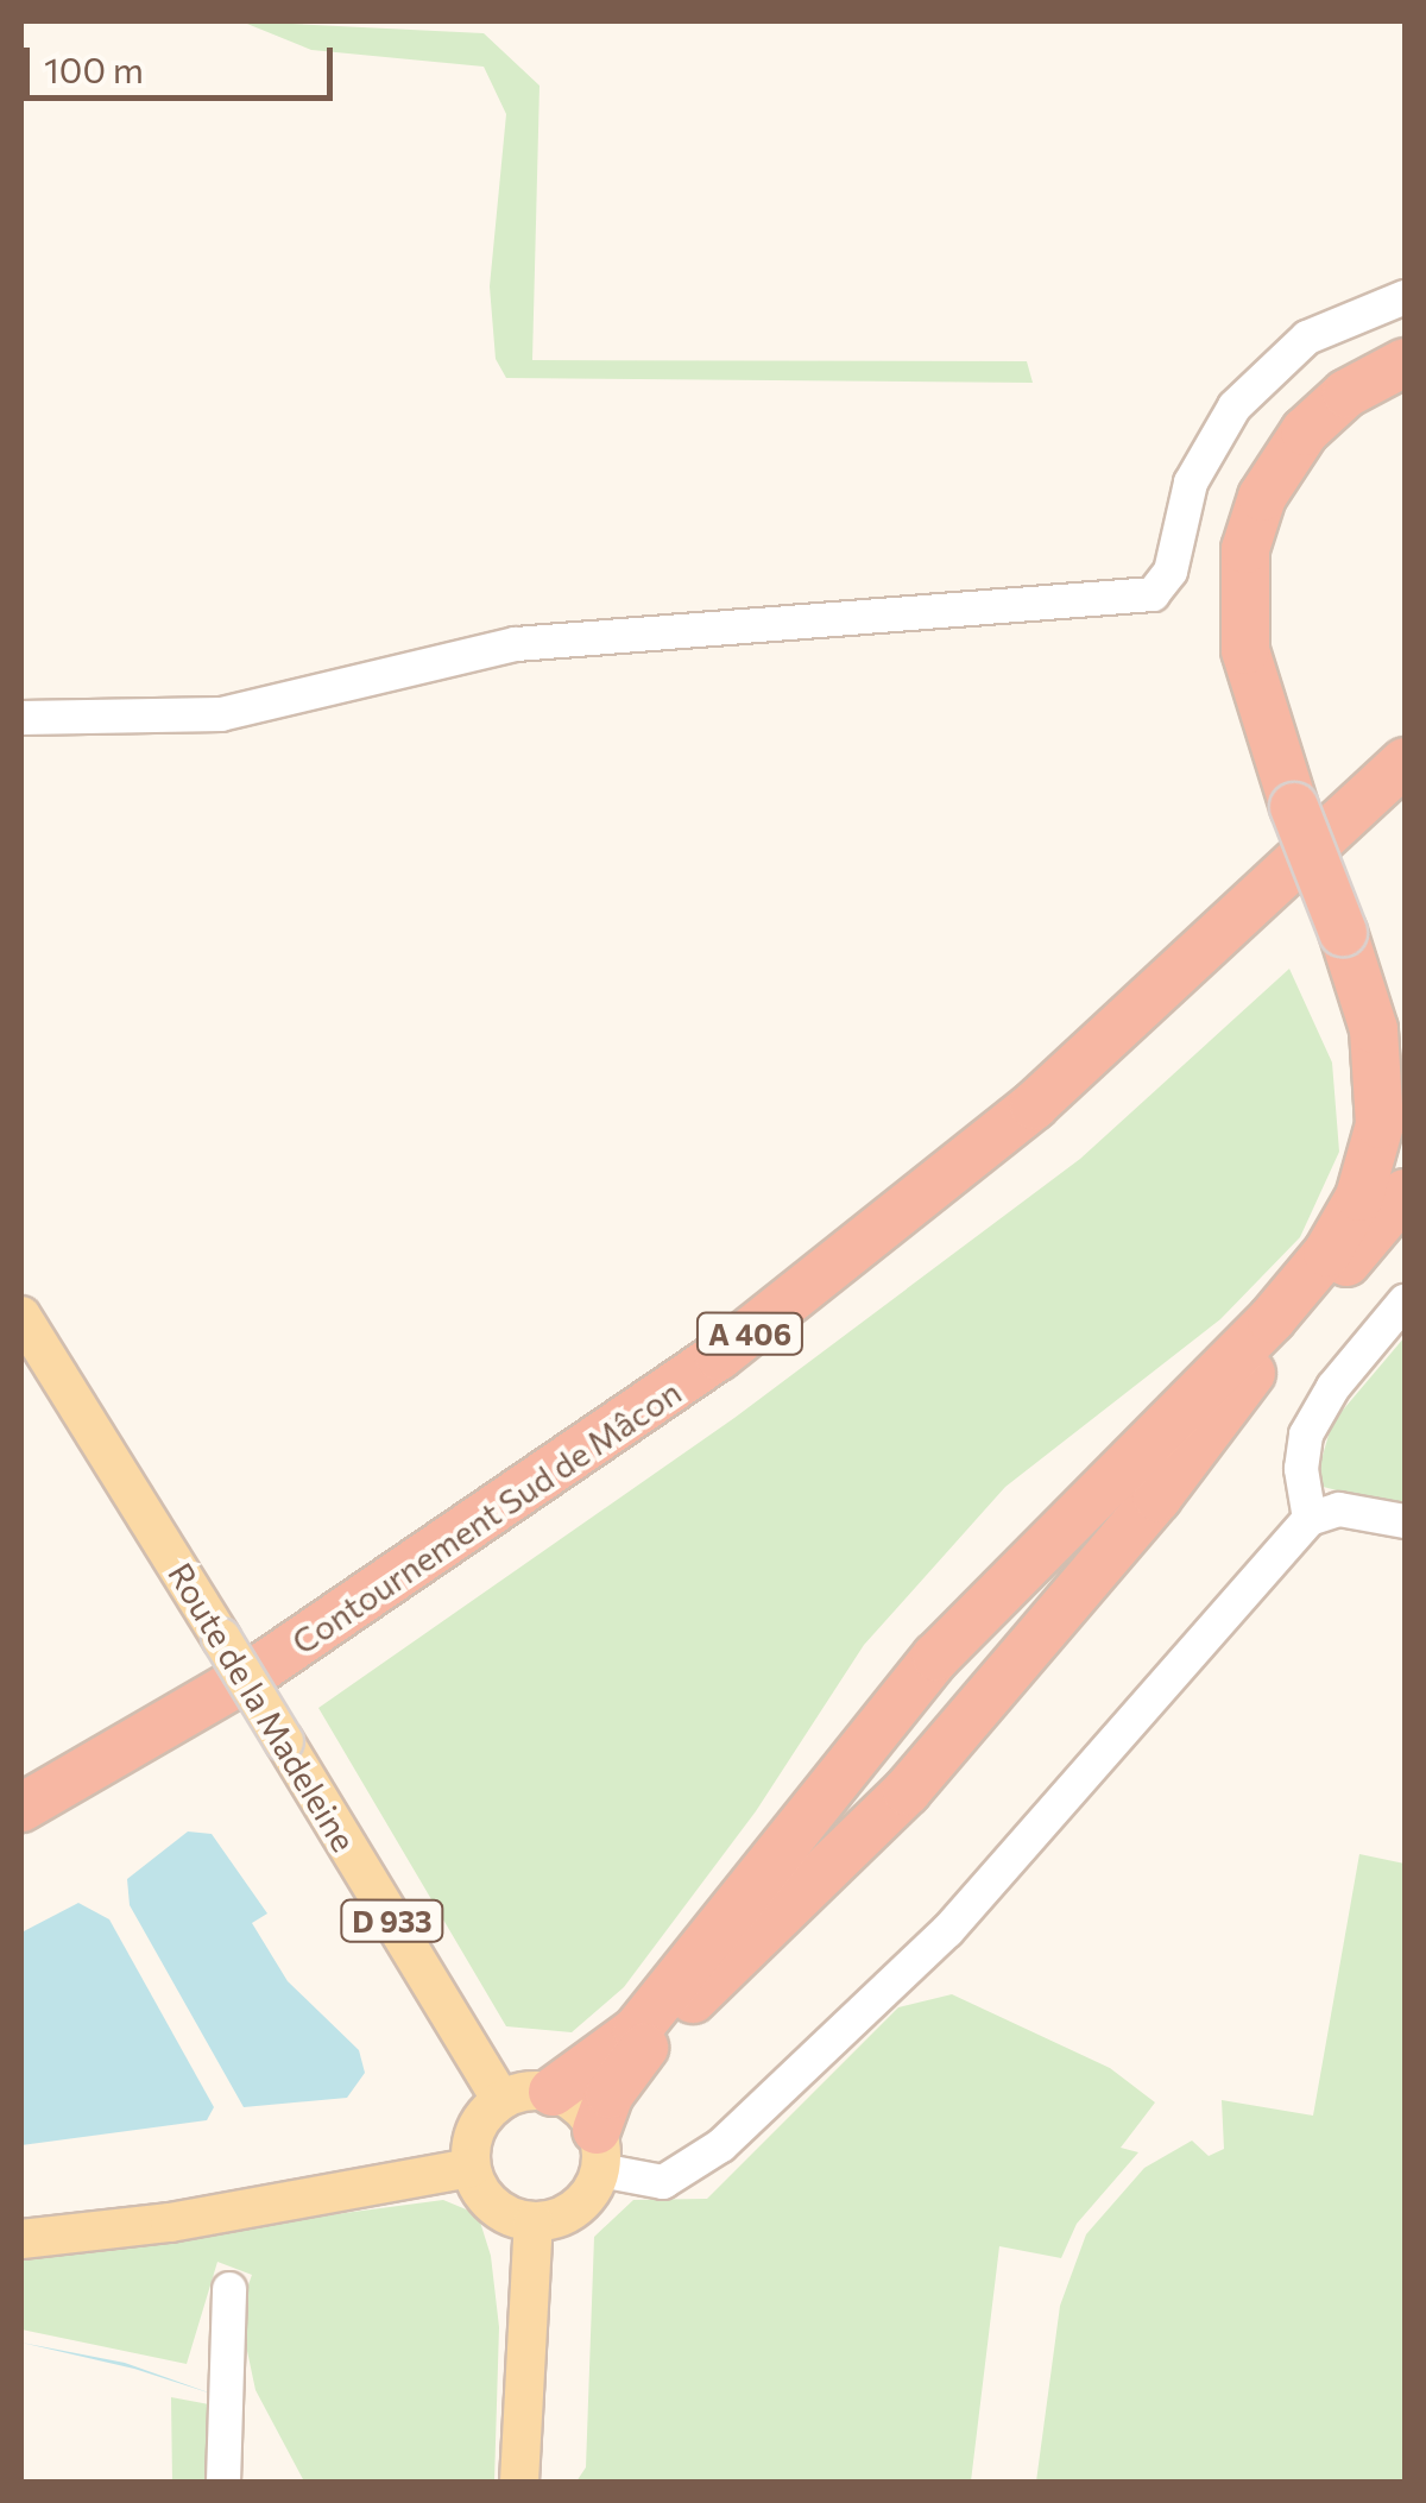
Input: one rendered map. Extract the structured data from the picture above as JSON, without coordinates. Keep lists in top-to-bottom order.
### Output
{
  "streets": {
    "highway": ["A 406", "Contournement Sud de Mâcon"],
    "main road": ["Route de la Madeleine", "D 933"]
  },
  "scale_bar": "100 m"
}
